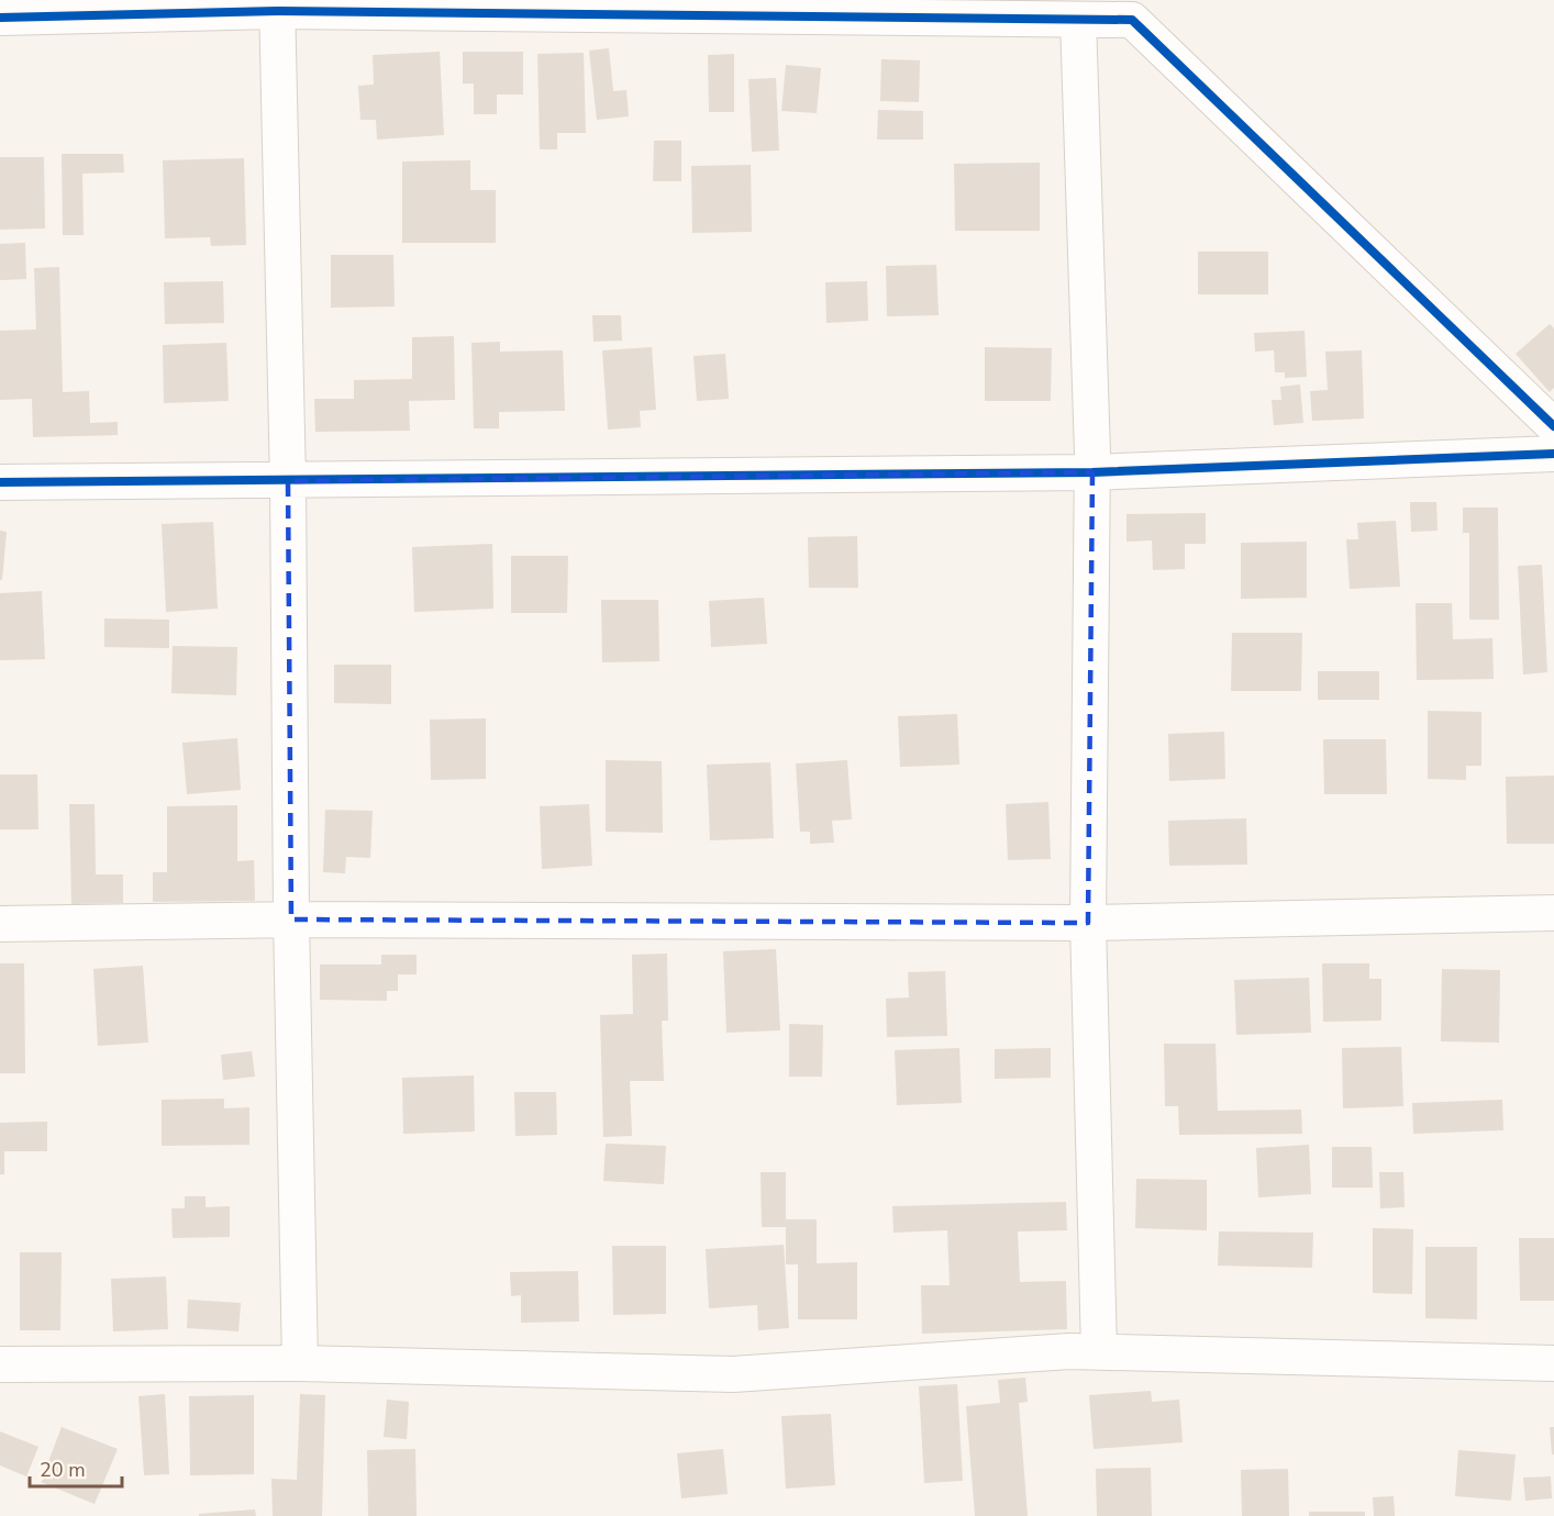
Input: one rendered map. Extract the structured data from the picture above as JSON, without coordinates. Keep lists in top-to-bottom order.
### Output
{
  "scale_bar": "20 m"
}
